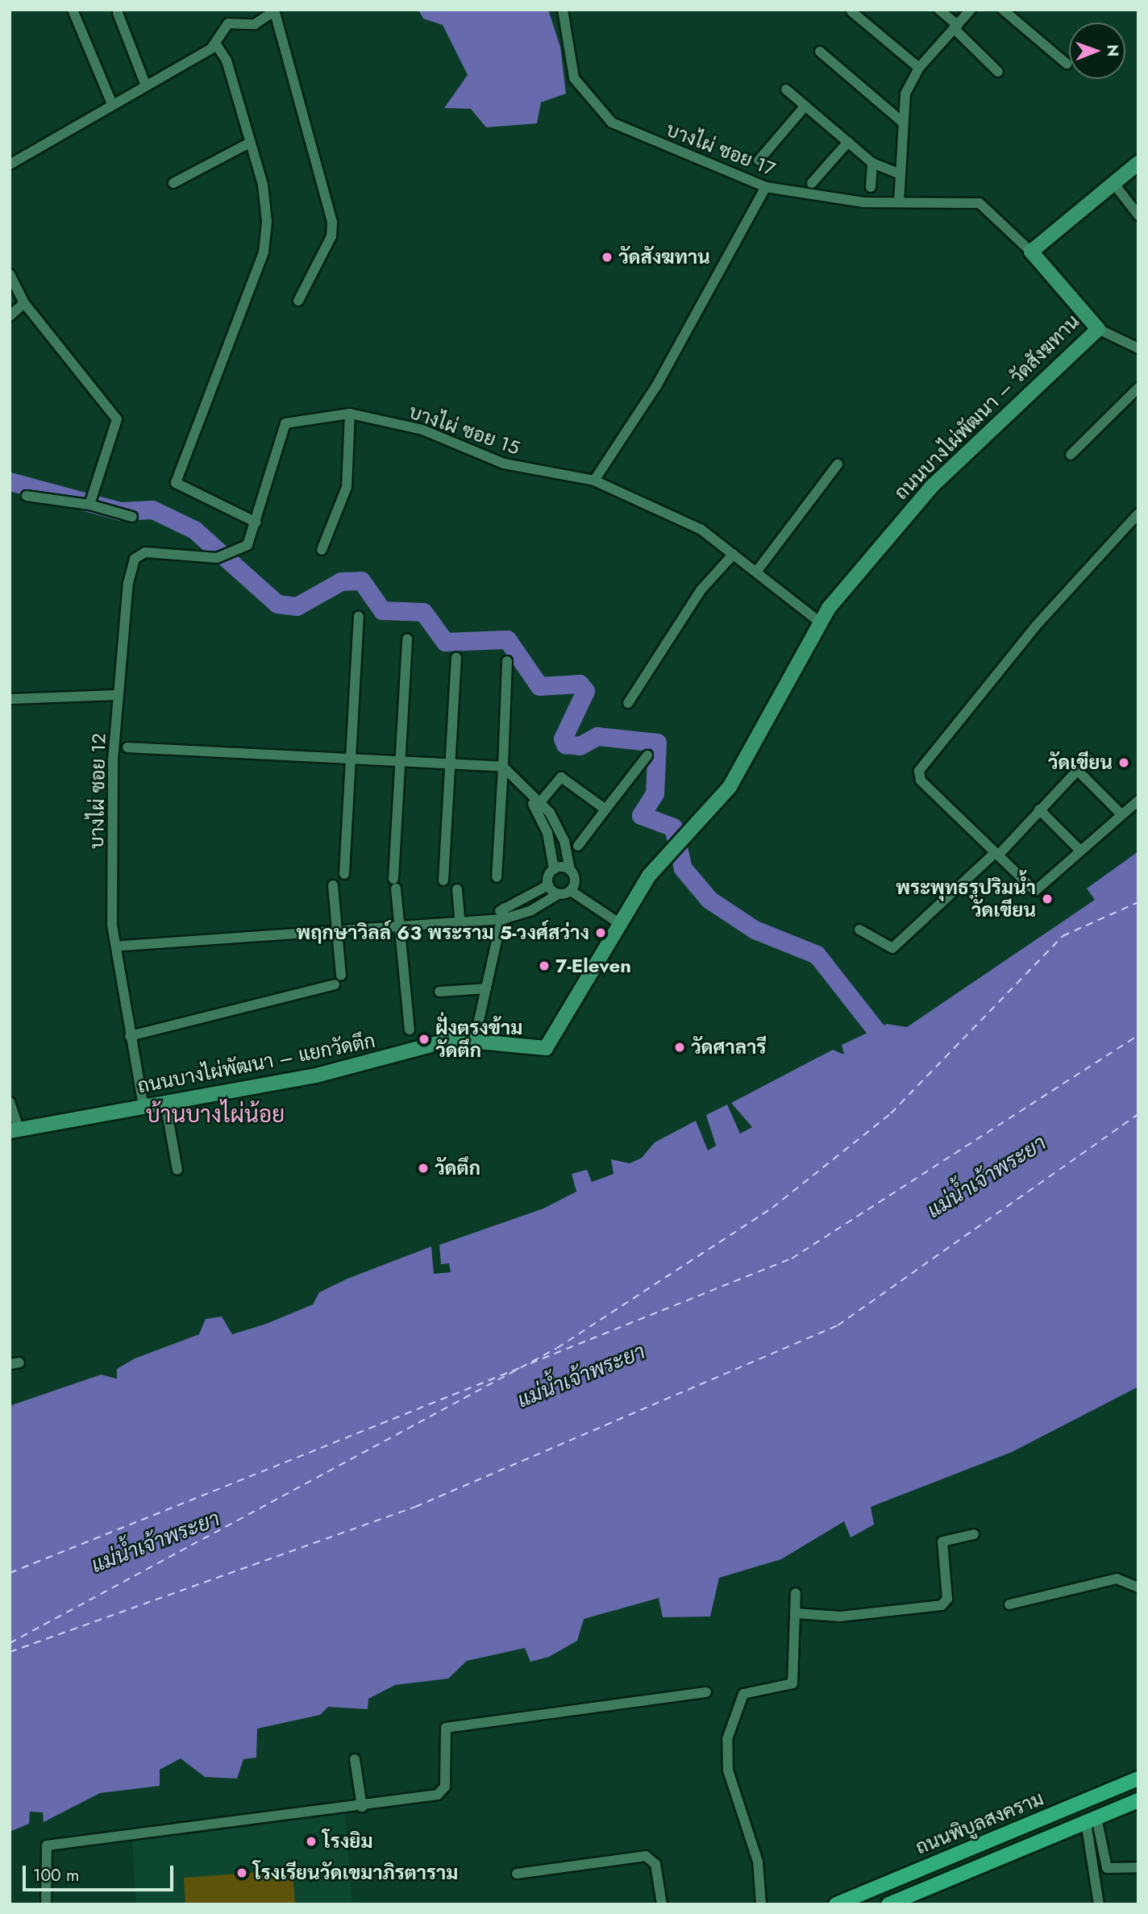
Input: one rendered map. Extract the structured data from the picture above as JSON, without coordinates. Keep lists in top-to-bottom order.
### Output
{
  "streets": {
    "main road": ["ถนนพิบูลสงคราม"],
    "street": [
      "บางไผ่ ซอย 17",
      "ถนนบางไผ่พัฒนา – วัดสังฆทาน",
      "บางไผ่ ซอย 15",
      "บางไผ่ ซอย 12",
      "ถนนบางไผ่พัฒนา – แยกวัดตึก"
    ]
  },
  "crossings": [
    ["บางไผ่ ซอย 17", "ถนนบางไผ่พัฒนา – วัดสังฆทาน"],
    ["ถนนบางไผ่พัฒนา – วัดสังฆทาน", "บางไผ่ ซอย 15"],
    ["ถนนบางไผ่พัฒนา – วัดสังฆทาน", "ถนนบางไผ่พัฒนา – แยกวัดตึก"],
    ["บางไผ่ ซอย 15", "บางไผ่ ซอย 12"],
    ["บางไผ่ ซอย 15", "ถนนบางไผ่พัฒนา – แยกวัดตึก"],
    ["บางไผ่ ซอย 12", "ถนนบางไผ่พัฒนา – แยกวัดตึก"]
  ],
  "districts": ["บ้านบางไผ่น้อย"],
  "water": ["แม่น้ำเจ้าพระยา"],
  "places": [
    "วัดสังฆทาน",
    "วัดเขียน",
    "พระพุทธรูปริมน้ำ วัดเขียน",
    "พฤกษาวิลล์ 63 พระราม 5-วงศ์สว่าง",
    "7-Eleven",
    "ฝั่งตรงข้าม วัดตึก",
    "วัดศาลารี",
    "วัดตึก",
    "โรงยิม",
    "โรงเรียนวัดเขมาภิรตาราม"
  ],
  "scale_bar": "100 m",
  "north": "right"
}
